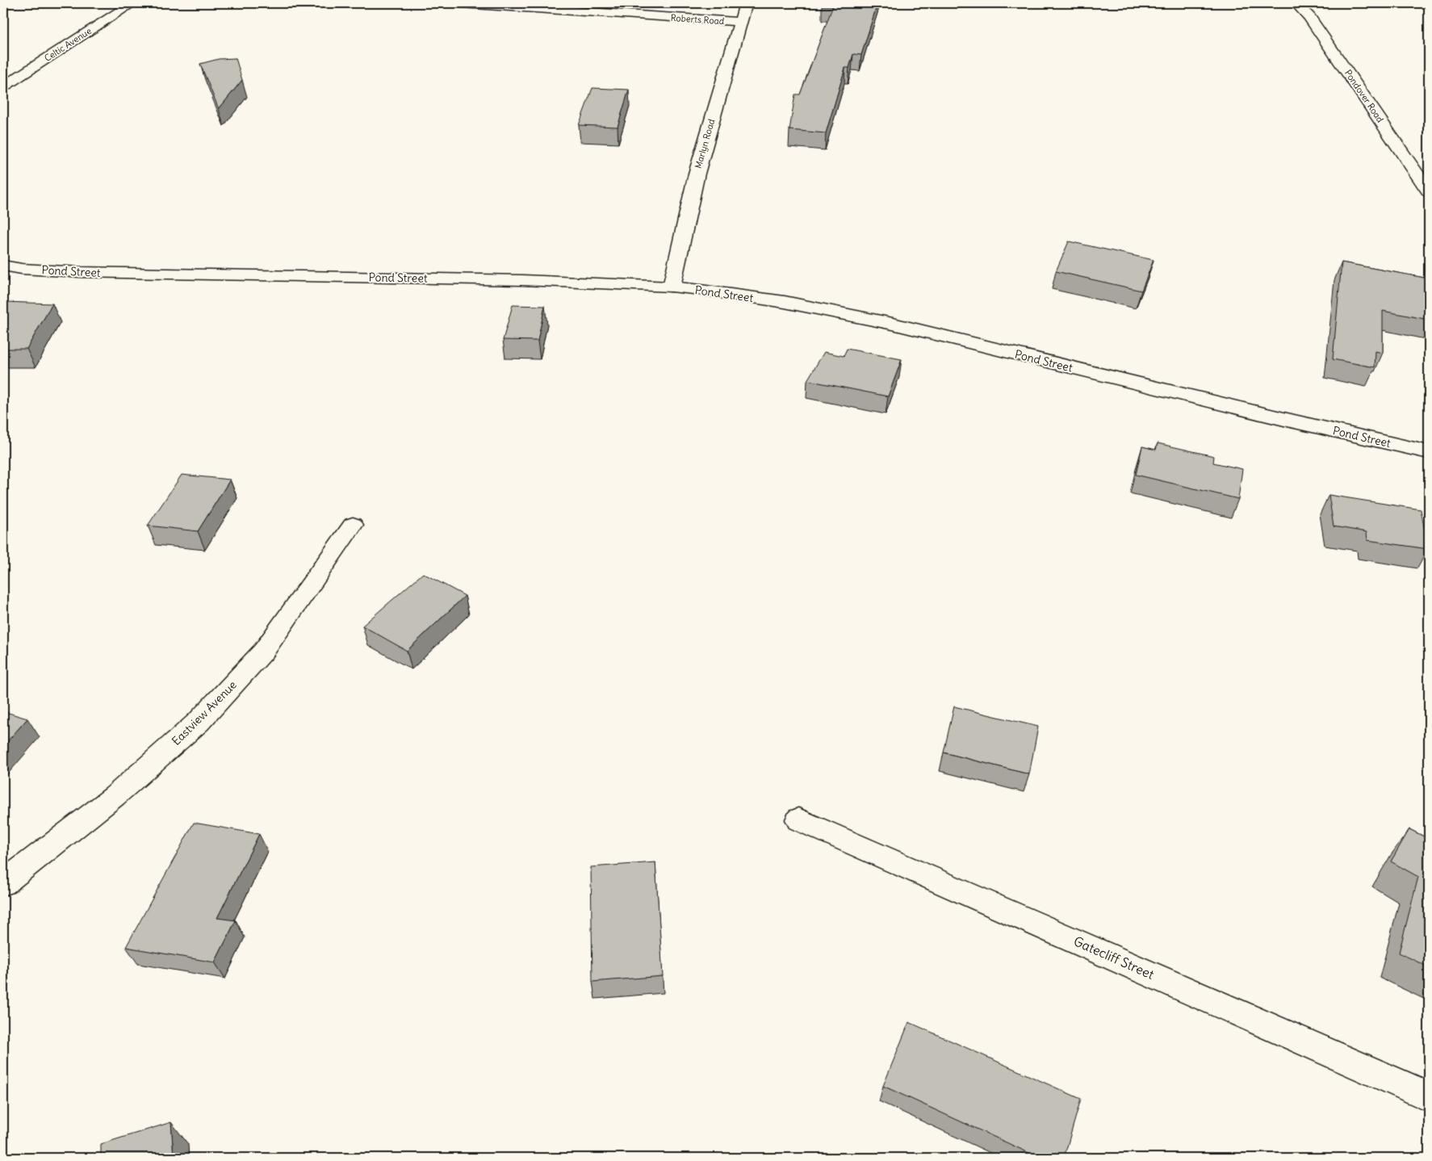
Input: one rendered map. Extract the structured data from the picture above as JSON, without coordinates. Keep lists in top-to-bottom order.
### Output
{
  "streets": {
    "street": [
      "Roberts Road",
      "Celtic Avenue",
      "Pondover Road",
      "Marlyn Road",
      "Pond Street",
      "Eastview Avenue",
      "Gatecliff Street"
    ]
  },
  "crossings": [
    ["Roberts Road", "Marlyn Road"],
    ["Marlyn Road", "Pond Street"]
  ]
}
